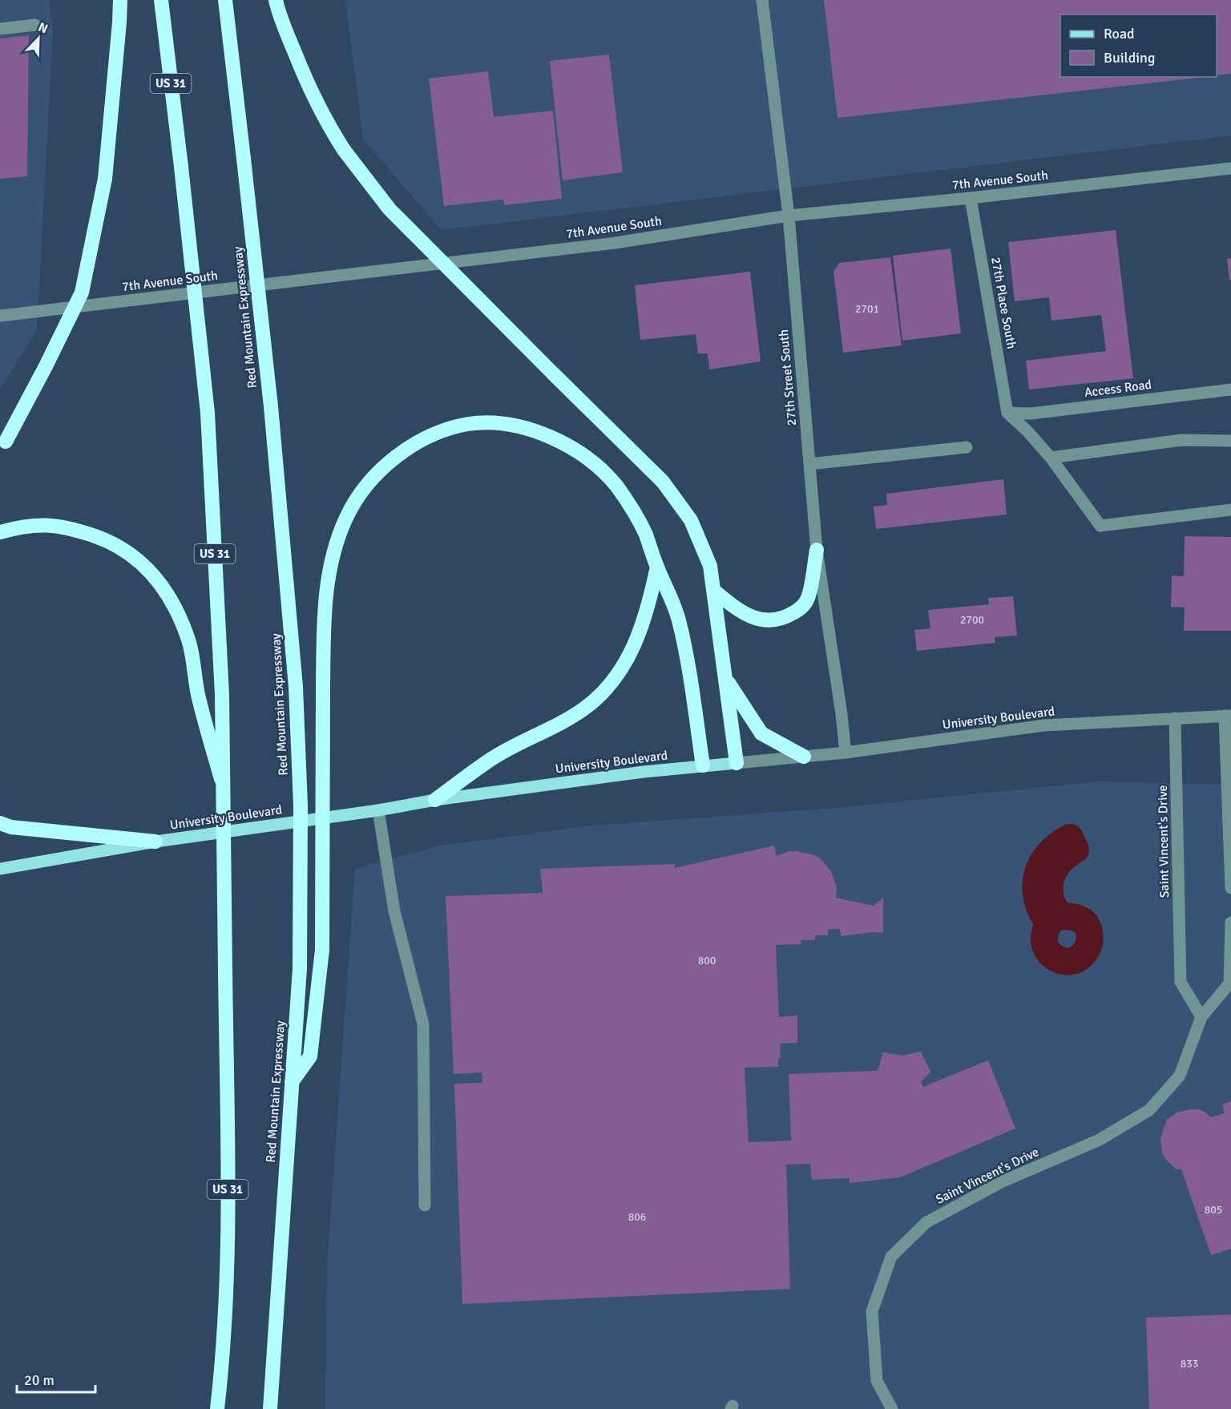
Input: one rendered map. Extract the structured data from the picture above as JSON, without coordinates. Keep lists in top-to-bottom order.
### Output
{
  "streets": {
    "highway": ["US 31", "Red Mountain Expressway"],
    "main road": ["University Boulevard"],
    "street": [
      "7th Avenue South",
      "27th Place South",
      "27th Street South",
      "Access Road",
      "Saint Vincent's Drive"
    ]
  },
  "crossings": [
    ["7th Avenue South", "27th Place South"],
    ["7th Avenue South", "27th Street South"],
    ["27th Place South", "Access Road"],
    ["27th Street South", "University Boulevard"],
    ["University Boulevard", "Saint Vincent's Drive"]
  ],
  "house_numbers": [
    "2701",
    "2700",
    "800",
    "805",
    "806",
    "833"
  ],
  "legend": ["Road", "Building"],
  "scale_bar": "20 m",
  "north": "top right"
}
